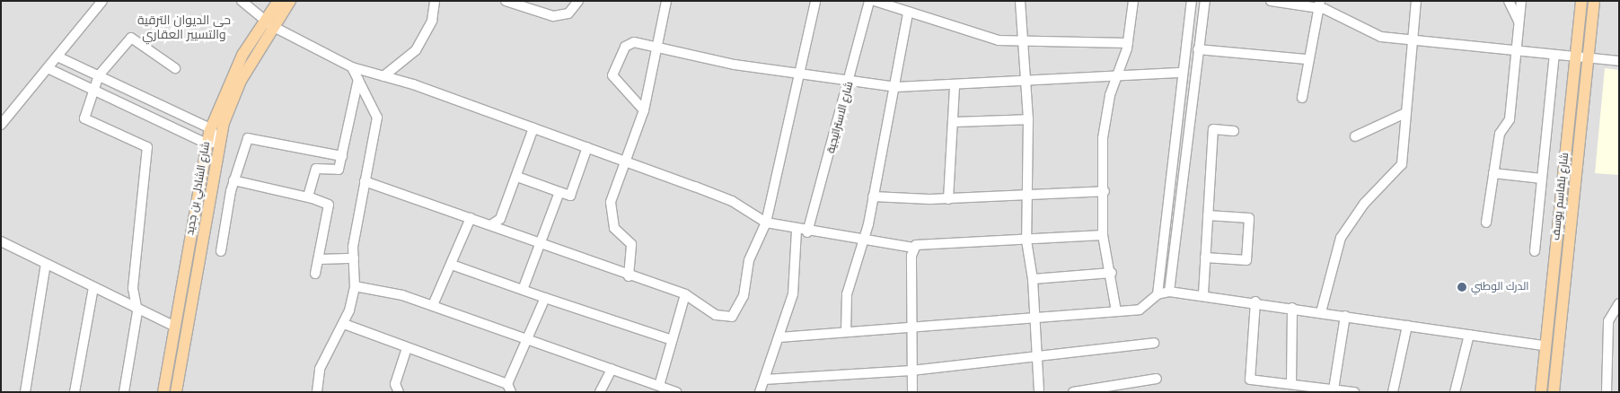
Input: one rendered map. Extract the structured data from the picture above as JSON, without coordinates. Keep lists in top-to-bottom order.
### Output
{
  "streets": {
    "main road": ["شارع الشاذلي بن جديد", "شارع بلقاسم يوسف"],
    "street": ["شارع الاستراتيجية"]
  },
  "districts": ["حي الديوان الترقية والتسيير العقاري"],
  "places": ["الدرك الوطني"]
}
